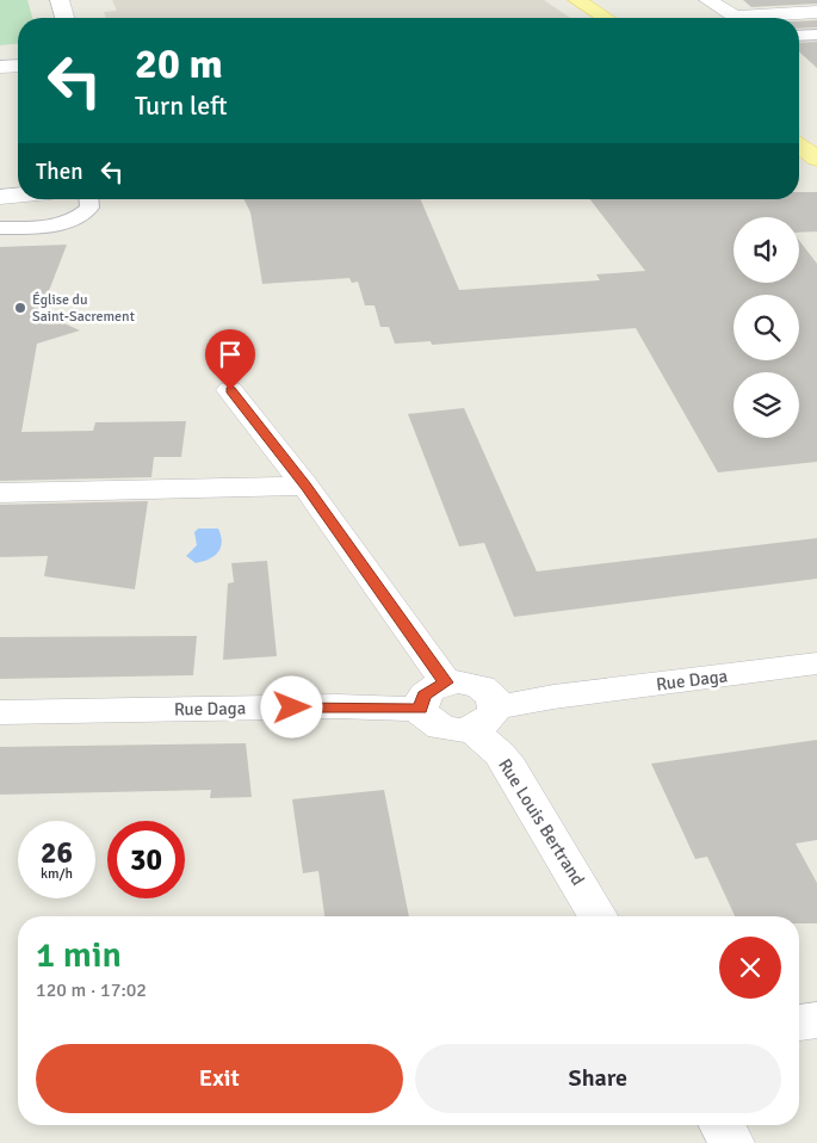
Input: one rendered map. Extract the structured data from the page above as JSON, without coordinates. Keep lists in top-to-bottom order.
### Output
{
  "streets": {
    "street": ["Rue Daga", "Rue Louis Bertrand"]
  },
  "crossings": [
    ["Rue Daga", "Rue Louis Bertrand"]
  ],
  "places": ["Église du Saint-Sacrement"],
  "page": {
    "turn": ["20 m", "Turn left"],
    "then": "Then",
    "speed": "26 km/h",
    "limit": "30",
    "heading": ["1 min", "120 m · 17:02"],
    "buttons": ["Exit", "Share"]
  }
}
